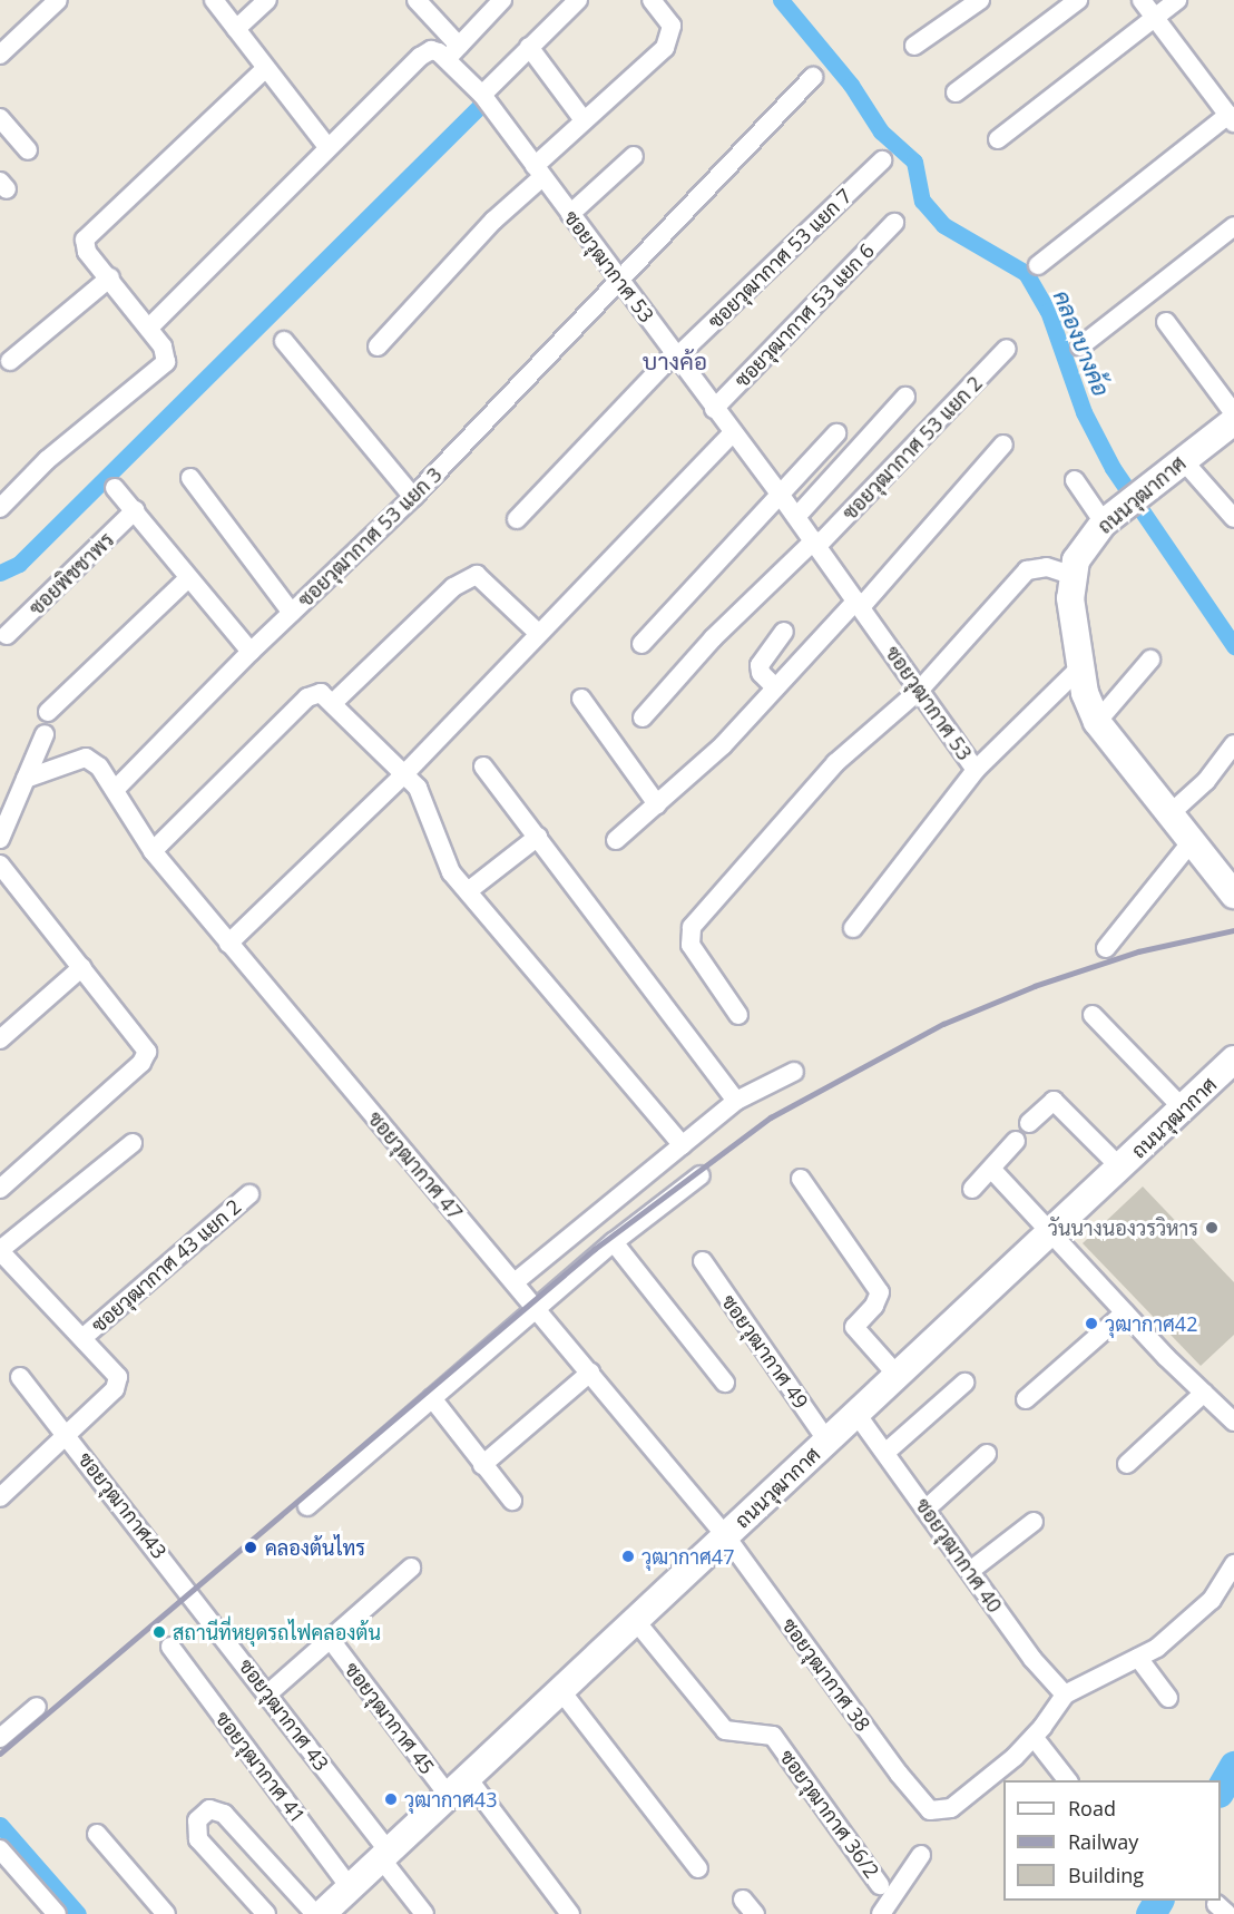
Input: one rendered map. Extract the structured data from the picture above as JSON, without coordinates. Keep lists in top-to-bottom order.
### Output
{
  "streets": {
    "main road": ["ถนนวุฒากาศ"],
    "street": [
      "ซอยวุฒากาศ 53 แยก 7",
      "ซอยวุฒากาศ 53",
      "ซอยวุฒากาศ 53 แยก 6",
      "ซอยวุฒากาศ 53 แยก 2",
      "ซอยวุฒากาศ 53 แยก 3",
      "ซอยพิชชาพร",
      "ซอยวุฒากาศ 47",
      "ซอยวุฒากาศ 43 แยก 2",
      "ซอยวุฒากาศ 49",
      "ซอยวุฒากาศ43",
      "ซอยวุฒากาศ 40",
      "ซอยวุฒากาศ 38",
      "ซอยวุฒากาศ 43",
      "ซอยวุฒากาศ 45",
      "ซอยวุฒากาศ 41",
      "ซอยวุฒากาศ 36/2"
    ]
  },
  "crossings": [
    ["ซอยวุฒากาศ 53 แยก 7", "ซอยวุฒากาศ 53"],
    ["ซอยวุฒากาศ 53", "ซอยวุฒากาศ 53 แยก 6"],
    ["ซอยวุฒากาศ 53", "ซอยวุฒากาศ 53 แยก 2"],
    ["ซอยวุฒากาศ 53", "ซอยวุฒากาศ 53 แยก 3"],
    ["ถนนวุฒากาศ", "ซอยวุฒากาศ 47"],
    ["ถนนวุฒากาศ", "ซอยวุฒากาศ 49"],
    ["ถนนวุฒากาศ", "ซอยวุฒากาศ 40"],
    ["ถนนวุฒากาศ", "ซอยวุฒากาศ 38"],
    ["ถนนวุฒากาศ", "ซอยวุฒากาศ 43"],
    ["ถนนวุฒากาศ", "ซอยวุฒากาศ 45"],
    ["ถนนวุฒากาศ", "ซอยวุฒากาศ 41"],
    ["ถนนวุฒากาศ", "ซอยวุฒากาศ 36/2"],
    ["ซอยวุฒากาศ 53 แยก 3", "ซอยวุฒากาศ 47"],
    ["ซอยวุฒากาศ 47", "ซอยวุฒากาศ 38"],
    ["ซอยวุฒากาศ 43 แยก 2", "ซอยวุฒากาศ43"],
    ["ซอยวุฒากาศ43", "ซอยวุฒากาศ 43"]
  ],
  "districts": ["บางค้อ"],
  "water": ["คลองบางค้อ"],
  "places": [
    "วันนางนองวรวิหาร",
    "วุฒากาศ42",
    "คลองต้นไทร",
    "วุฒากาศ47",
    "สถานีที่หยุดรถไฟคลองต้น",
    "วุฒากาศ43"
  ],
  "legend": ["Road", "Railway", "Building"]
}
